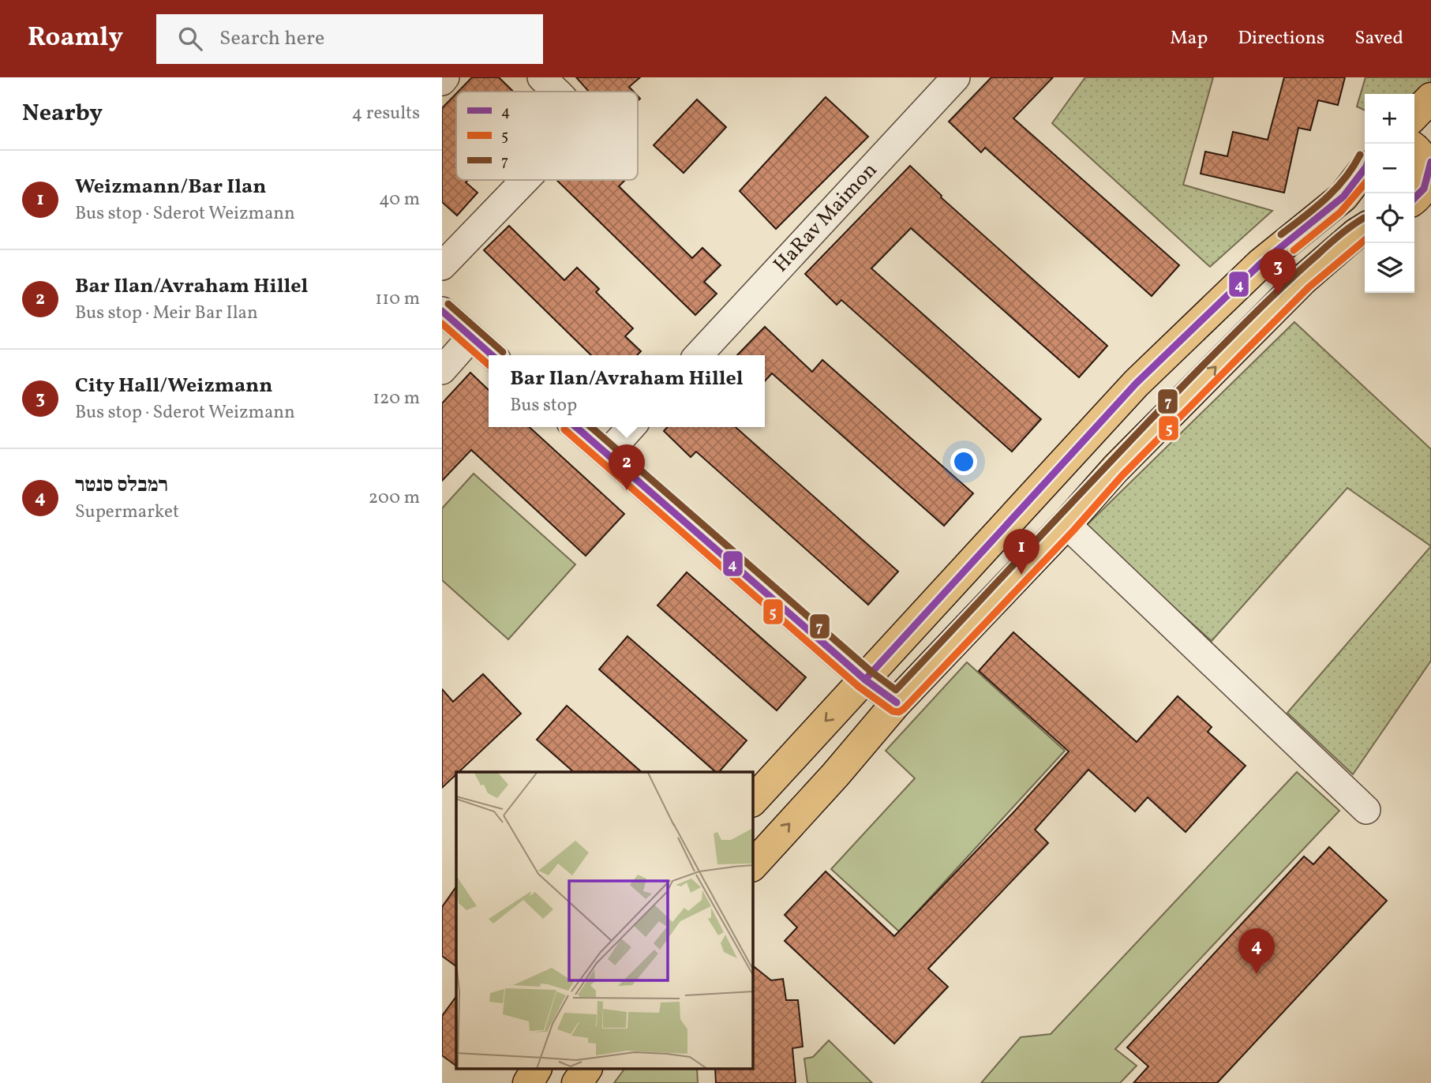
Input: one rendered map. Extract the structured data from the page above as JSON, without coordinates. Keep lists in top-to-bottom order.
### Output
{
  "streets": {
    "street": ["HaRav Maimon"]
  },
  "lines": ["transit line 7", "transit line 4", "transit line 5"],
  "legend": ["4", "5", "7"],
  "page": {
    "header": "Roamly",
    "search": "Search here",
    "nav": ["Map", "Directions", "Saved"],
    "heading": ["Nearby", "4 results"],
    "map_buttons": ["+", "−"],
    "list": [
      {
        "mark": "1",
        "name": "Weizmann/Bar Ilan",
        "note": "Bus stop · Sderot Weizmann",
        "value": "40 m"
      },
      {
        "mark": "2",
        "name": "Bar Ilan/Avraham Hillel",
        "note": "Bus stop · Meir Bar Ilan",
        "value": "110 m"
      },
      {
        "mark": "3",
        "name": "City Hall/Weizmann",
        "note": "Bus stop · Sderot Weizmann",
        "value": "120 m"
      },
      {
        "mark": "4",
        "name": "רמבלס סנטר",
        "note": "Supermarket",
        "value": "200 m"
      }
    ],
    "pins": [
      "3",
      "2",
      "1",
      "4"
    ],
    "popup": ["Bar Ilan/Avraham Hillel", "Bus stop"]
  }
}
